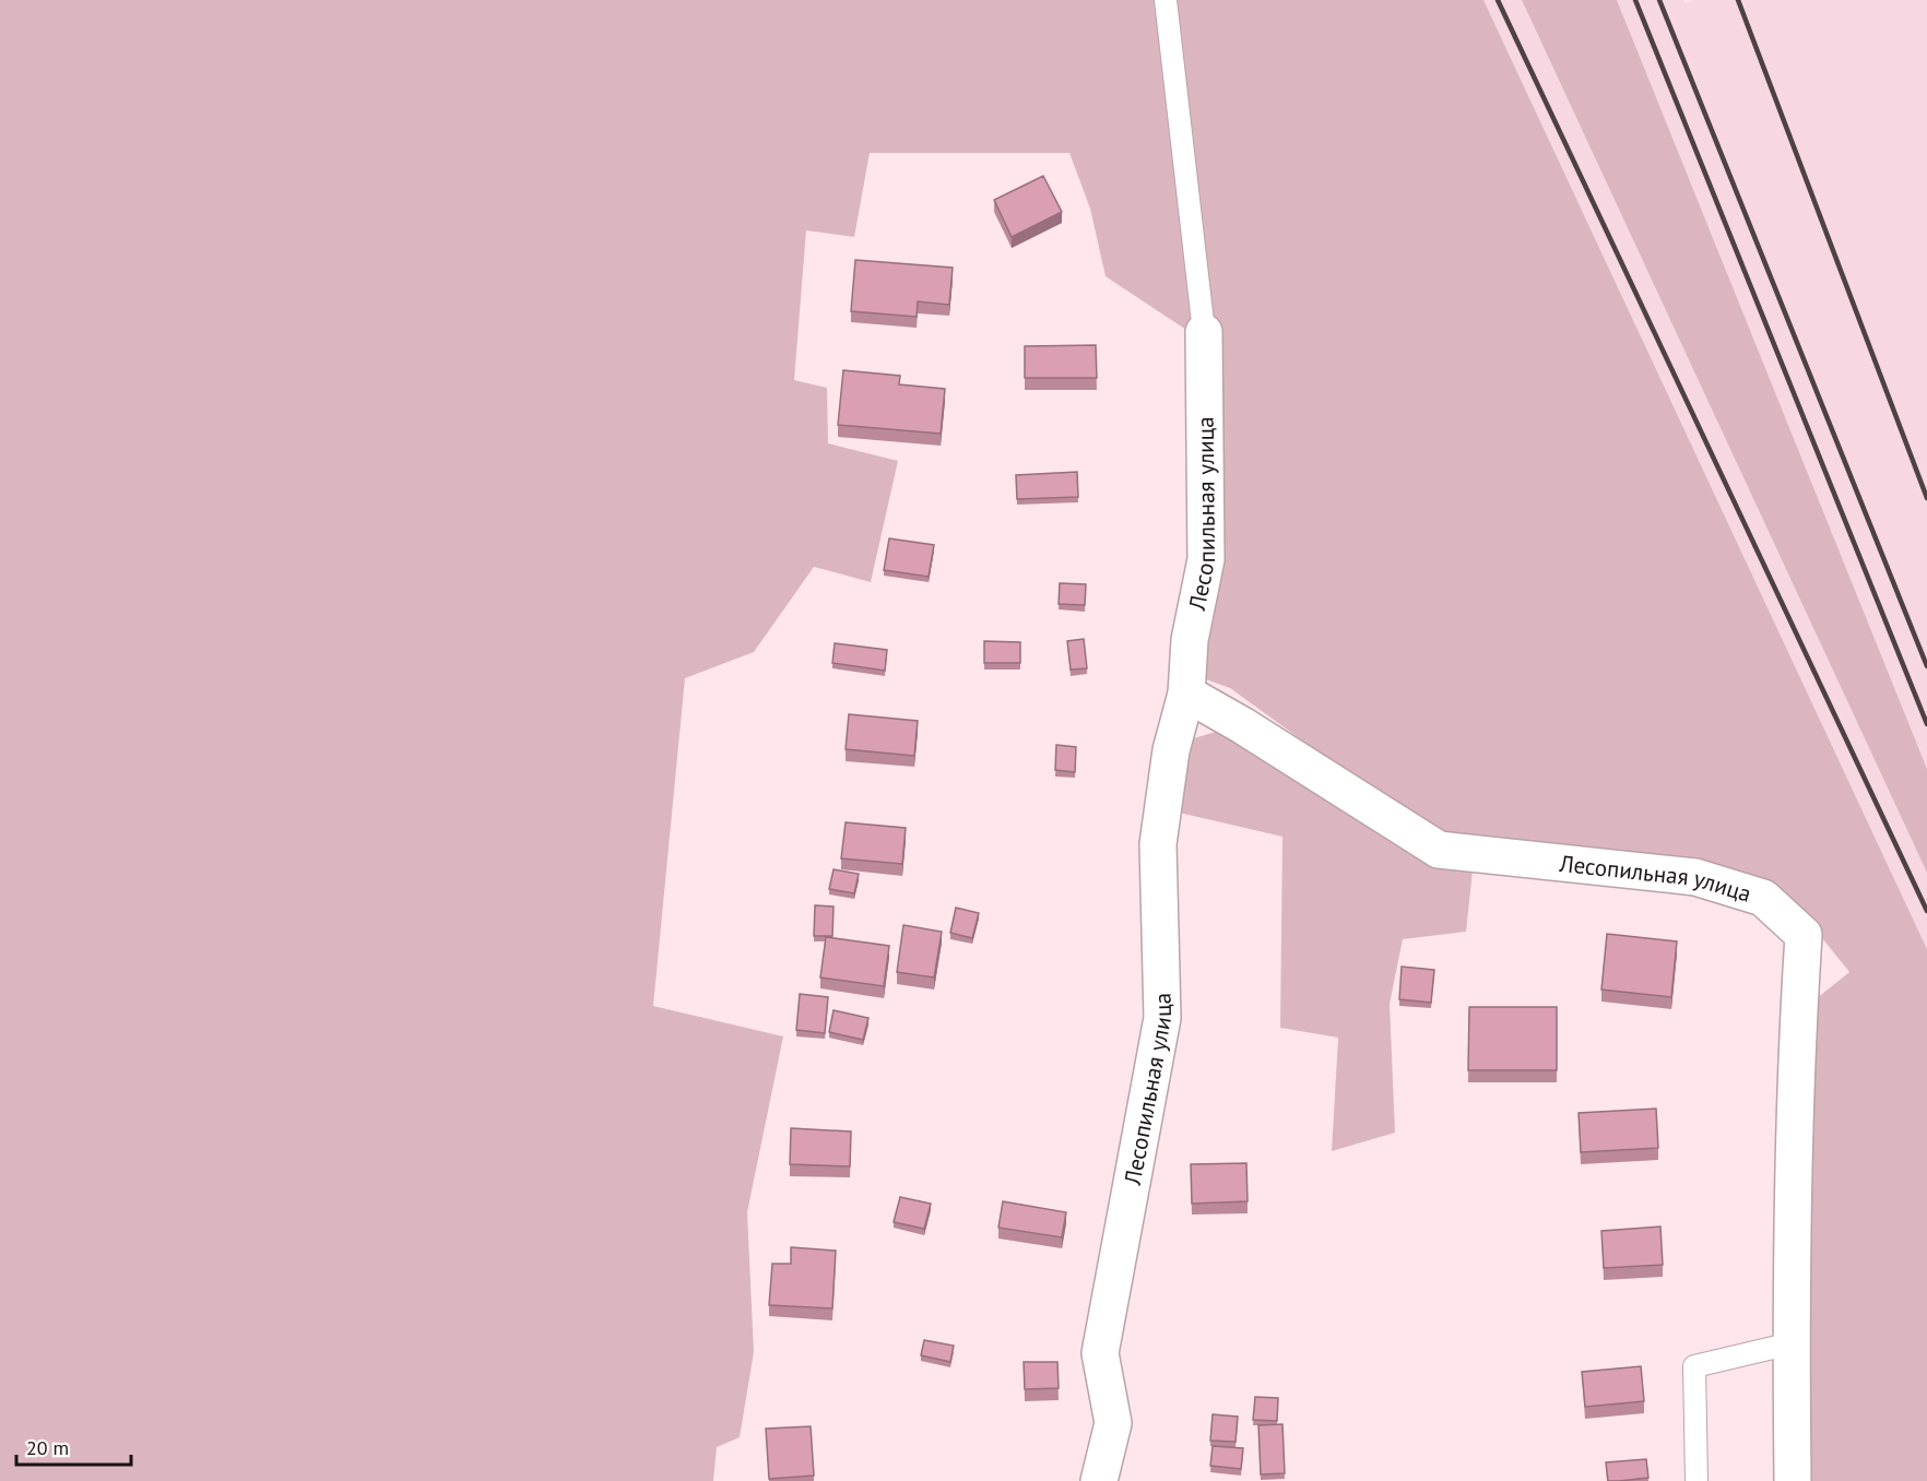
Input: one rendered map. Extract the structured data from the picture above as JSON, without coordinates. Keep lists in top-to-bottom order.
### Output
{
  "streets": {
    "street": ["Лесопильная улица"]
  },
  "scale_bar": "20 m"
}
